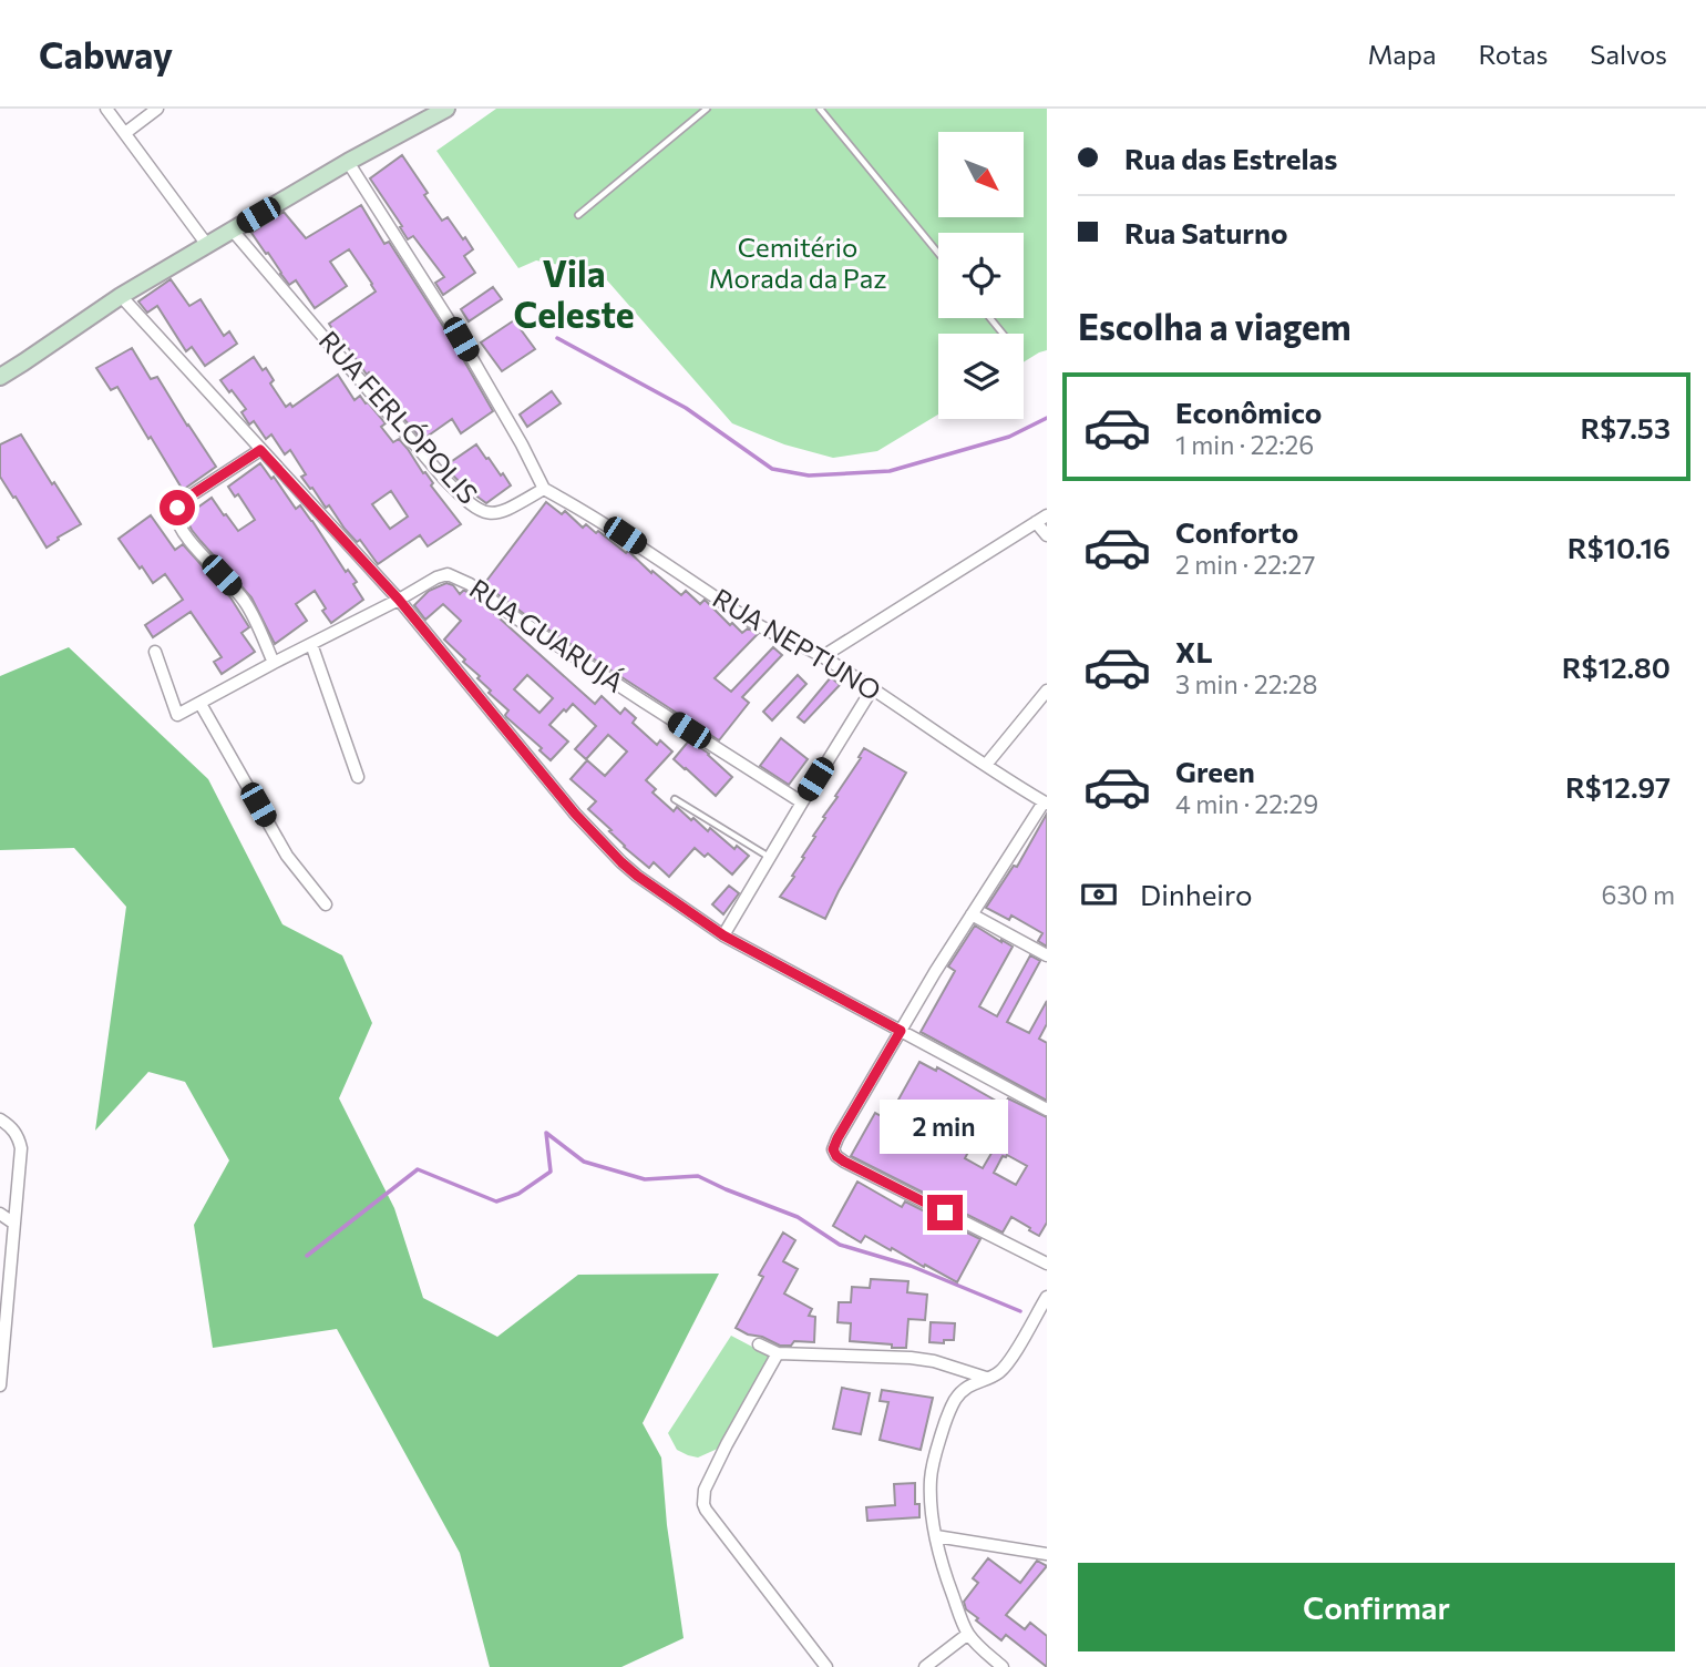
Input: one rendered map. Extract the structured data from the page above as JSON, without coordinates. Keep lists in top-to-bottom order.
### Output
{
  "streets": {
    "street": ["RUA FERLÓPOLIS", "RUA GUARUJÁ", "RUA NEPTUNO"]
  },
  "crossings": [
    ["RUA FERLÓPOLIS", "RUA NEPTUNO"]
  ],
  "districts": ["Vila Celeste"],
  "parks": ["Cemitério Morada da Paz"],
  "north": "bottom right",
  "page": {
    "header": "Cabway",
    "nav": ["Mapa", "Rotas", "Salvos"],
    "banner": ["Rua das Estrelas", "Rua Saturno"],
    "heading": "Escolha a viagem",
    "list": [
      {
        "name": "Econômico",
        "note": "1 min · 22:26",
        "value": "R$7.53"
      },
      {
        "name": "Conforto",
        "note": "2 min · 22:27",
        "value": "R$10.16"
      },
      {
        "name": "XL",
        "note": "3 min · 22:28",
        "value": "R$12.80"
      },
      {
        "name": "Green",
        "note": "4 min · 22:29",
        "value": "R$12.97"
      }
    ],
    "pay": ["Dinheiro", "630 m"],
    "bubble": "2 min",
    "buttons": "Confirmar"
  }
}
